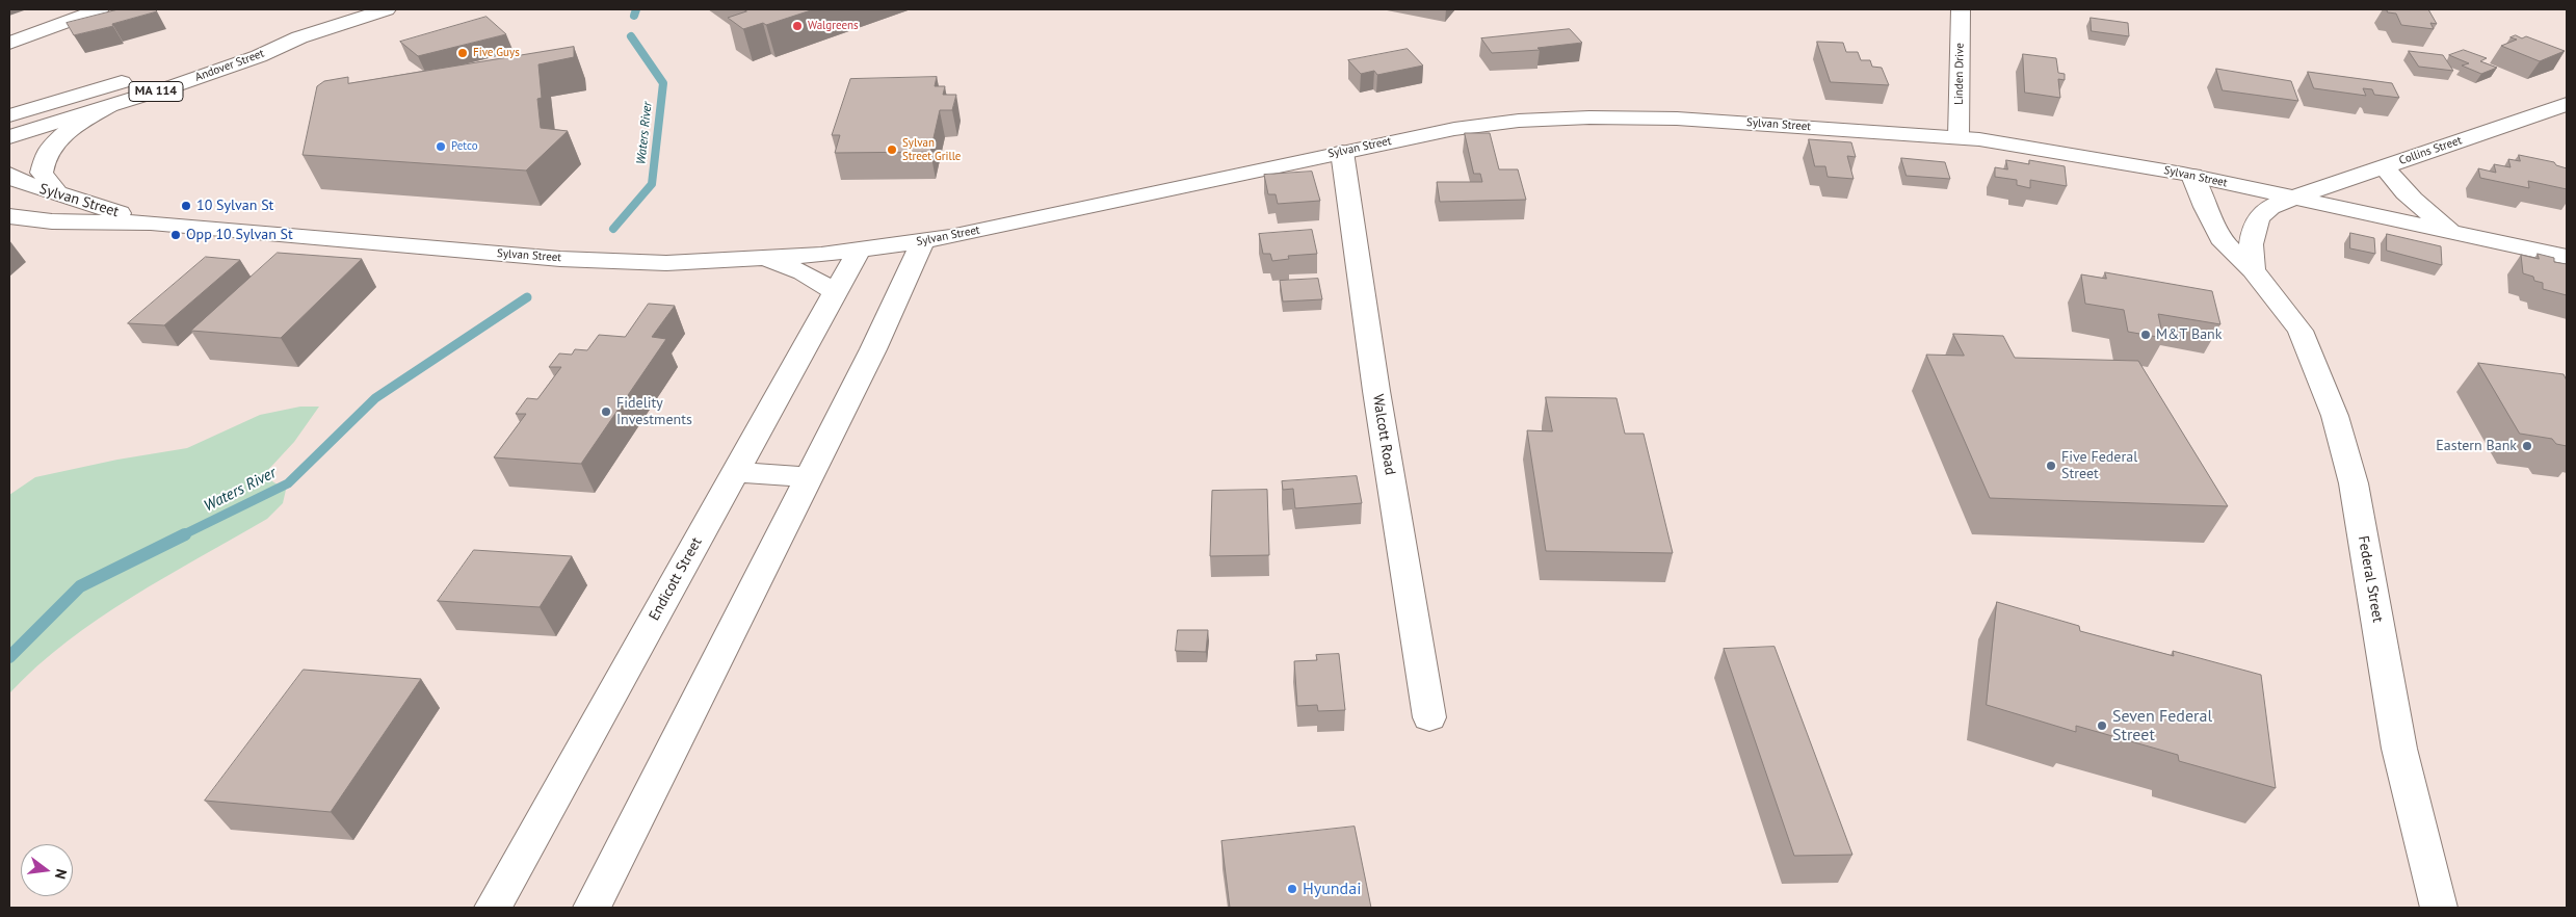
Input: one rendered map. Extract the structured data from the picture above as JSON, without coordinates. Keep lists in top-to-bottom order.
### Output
{
  "streets": {
    "main road": [
      "Andover Street",
      "Linden Drive",
      "MA 114",
      "Sylvan Street",
      "Collins Street",
      "Walcott Road",
      "Endicott Street",
      "Federal Street"
    ]
  },
  "crossings": [
    ["Linden Drive", "Sylvan Street"],
    ["Sylvan Street", "Collins Street"],
    ["Sylvan Street", "Walcott Road"],
    ["Sylvan Street", "Endicott Street"],
    ["Sylvan Street", "Federal Street"]
  ],
  "water": ["Waters River"],
  "places": [
    "Walgreens",
    "Five Guys",
    "Petco",
    "Sylvan Street Grille",
    "10 Sylvan St",
    "Opp 10 Sylvan St",
    "M&T Bank",
    "Fidelity Investments",
    "Eastern Bank",
    "Five Federal Street",
    "Seven Federal Street",
    "Hyundai"
  ],
  "north": "right"
}
